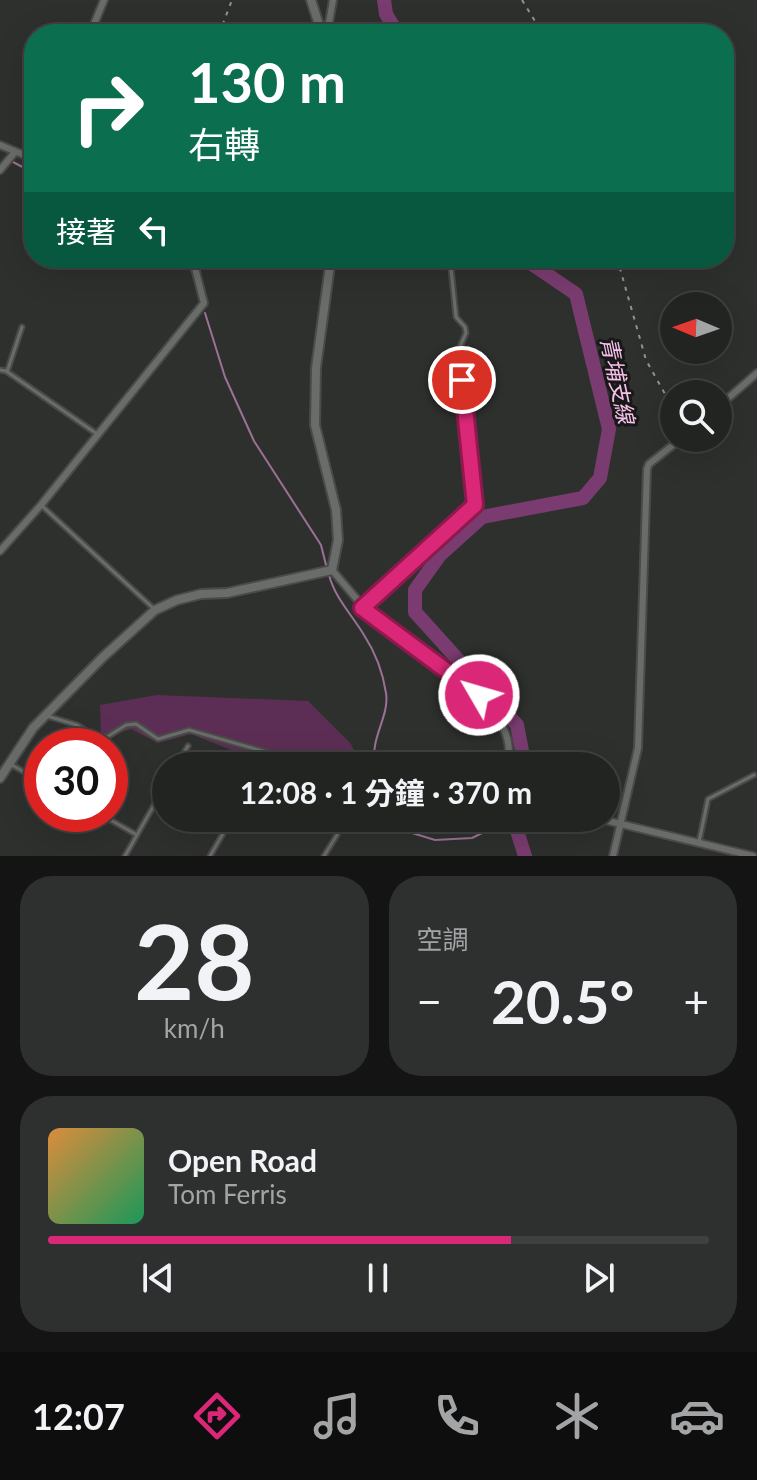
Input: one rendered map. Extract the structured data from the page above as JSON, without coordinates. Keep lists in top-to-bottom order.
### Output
{
  "water": ["青埔支線"],
  "north": "left",
  "page": {
    "turn": ["130 m", "右轉"],
    "then": "接著",
    "limit": "30",
    "trip": "12:08 · 1 分鐘 · 370 m",
    "tile": [
      ["28", "km/h"],
      "空調"
    ],
    "heat": ["−", "20.5°", "+"],
    "song": ["Open Road", "Tom Ferris"],
    "tabs": "12:07"
  }
}
